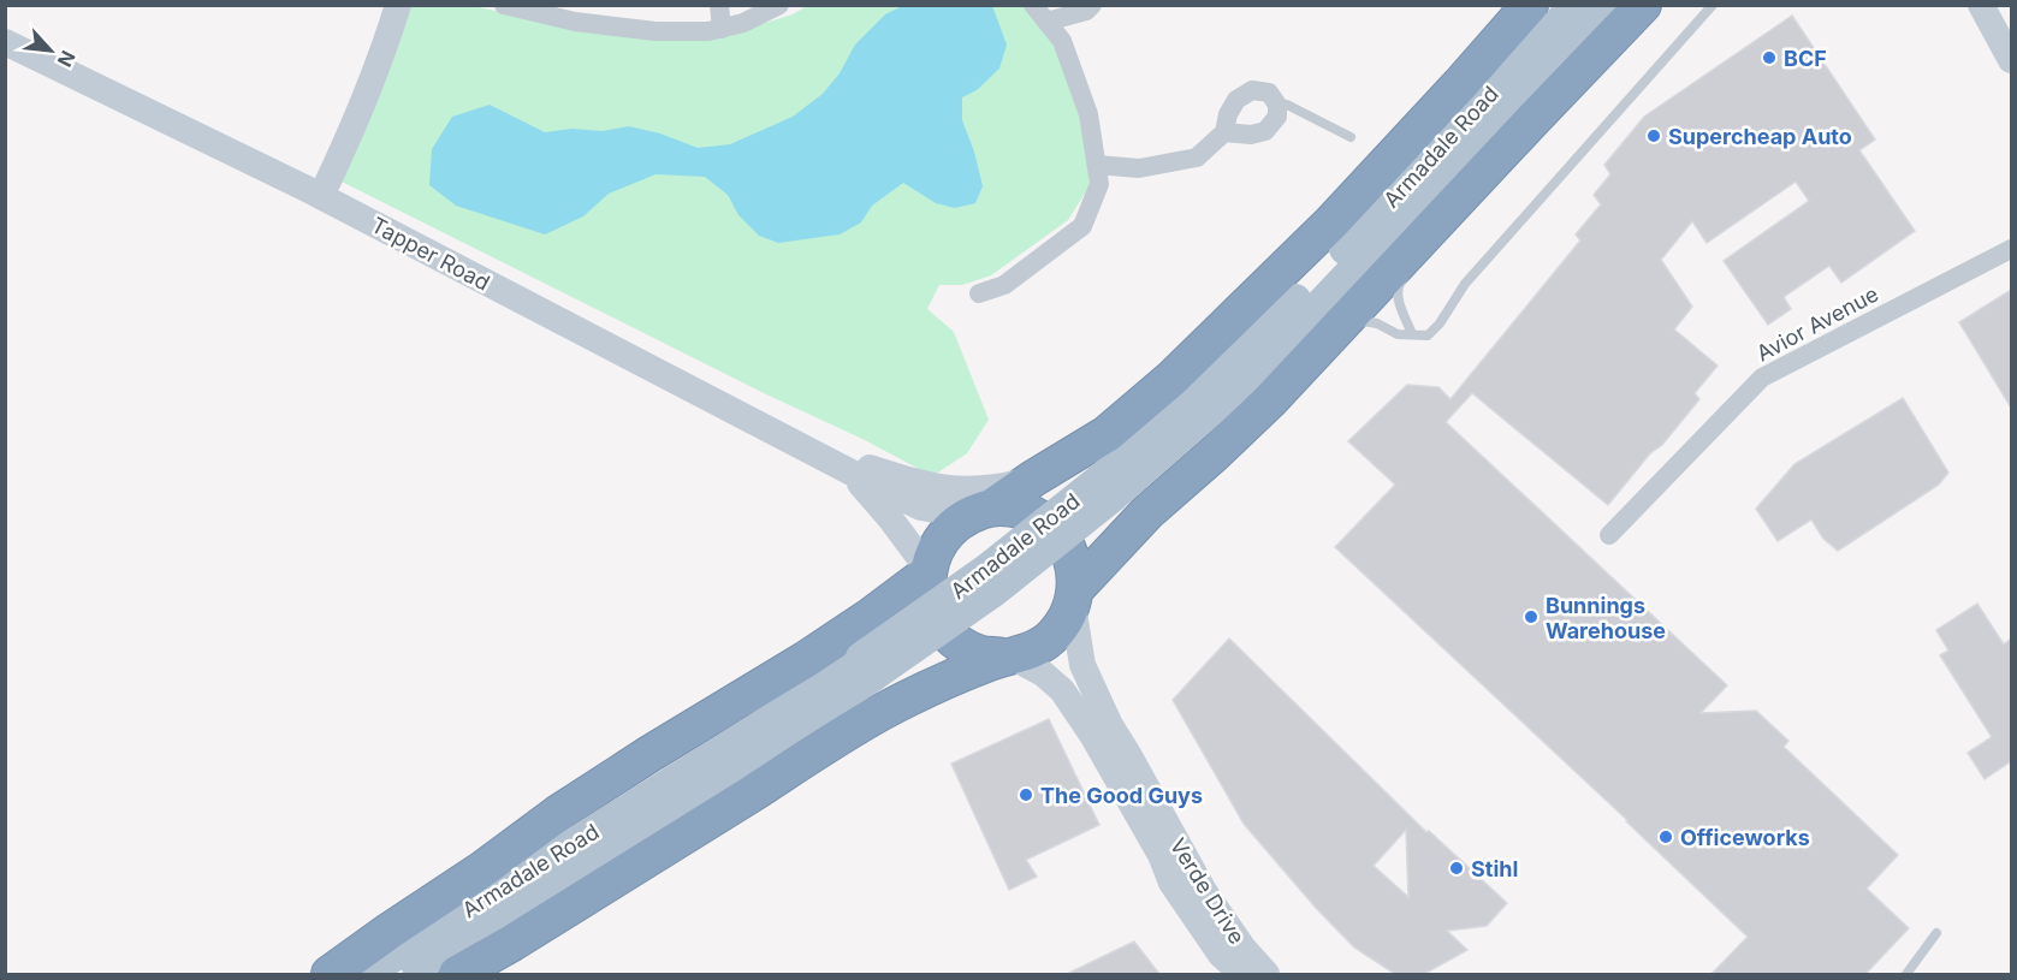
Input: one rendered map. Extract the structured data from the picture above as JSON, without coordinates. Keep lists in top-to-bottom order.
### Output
{
  "streets": {
    "highway": ["Armadale Road"],
    "street": ["Tapper Road", "Avior Avenue", "Verde Drive"]
  },
  "crossings": [
    ["Armadale Road", "Tapper Road"],
    ["Armadale Road", "Verde Drive"],
    ["Tapper Road", "Verde Drive"]
  ],
  "places": [
    "BCF",
    "Supercheap Auto",
    "Bunnings Warehouse",
    "The Good Guys",
    "Officeworks",
    "Stihl"
  ],
  "north": "bottom right"
}
